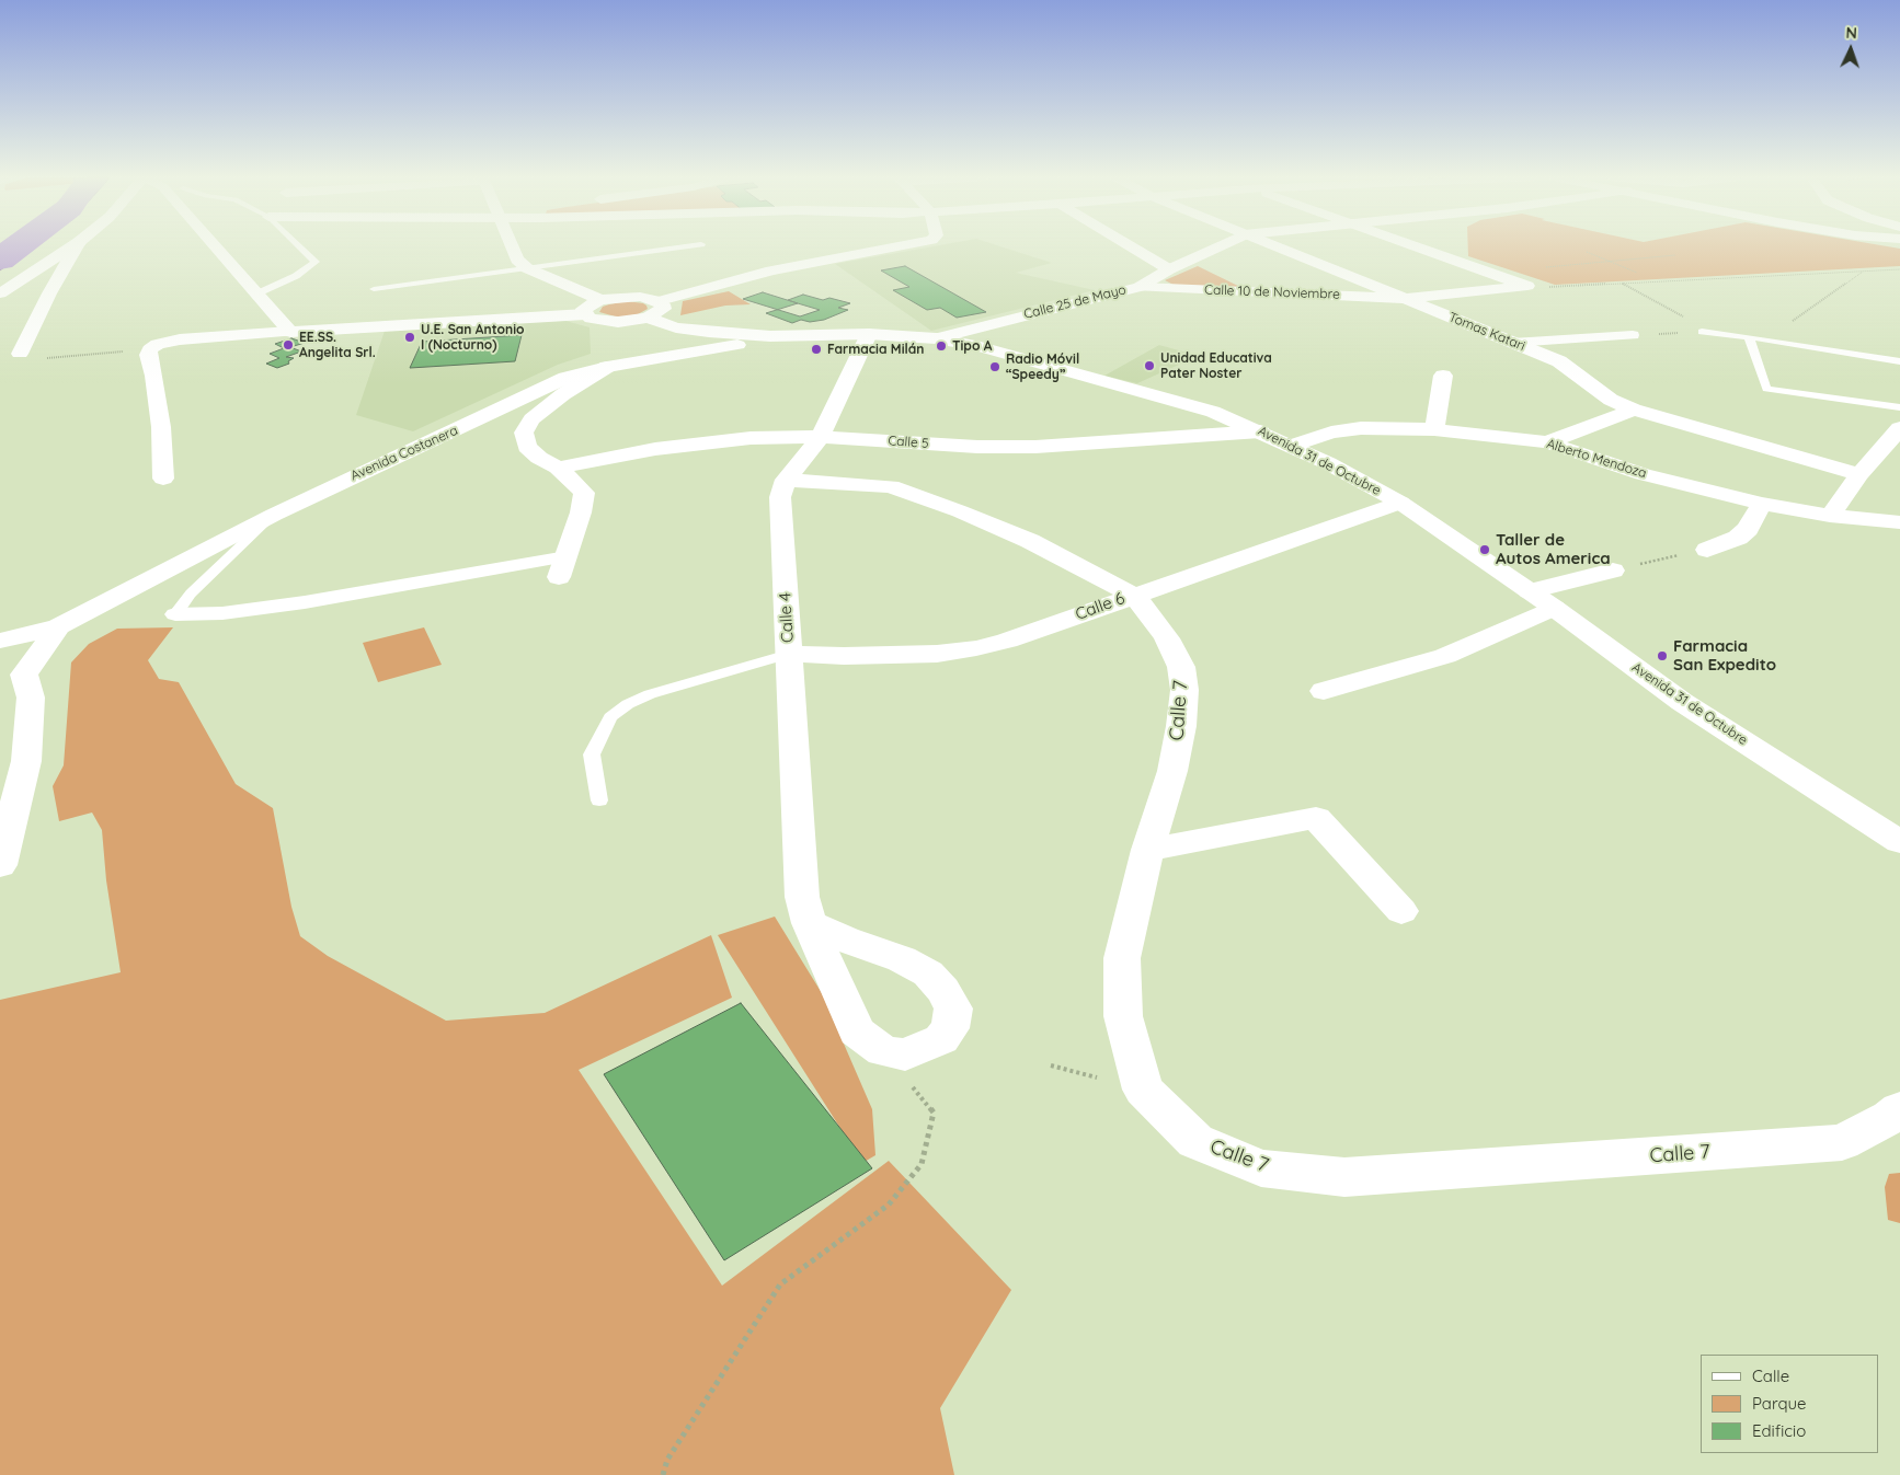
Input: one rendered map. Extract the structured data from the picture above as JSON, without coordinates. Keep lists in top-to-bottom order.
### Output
{
  "streets": {
    "street": [
      "Calle 10 de Noviembre",
      "Calle 25 de Mayo",
      "Tomas Katari",
      "Calle 5",
      "Avenida Costanera",
      "Alberto Mendoza",
      "Avenida 31 de Octubre",
      "Calle 6",
      "Calle 4",
      "Calle 7"
    ]
  },
  "crossings": [
    ["Calle 10 de Noviembre", "Calle 25 de Mayo"],
    ["Calle 10 de Noviembre", "Tomas Katari"],
    ["Calle 25 de Mayo", "Avenida 31 de Octubre"],
    ["Calle 5", "Avenida 31 de Octubre"],
    ["Calle 5", "Calle 4"],
    ["Avenida Costanera", "Avenida 31 de Octubre"],
    ["Alberto Mendoza", "Avenida 31 de Octubre"],
    ["Avenida 31 de Octubre", "Calle 6"],
    ["Avenida 31 de Octubre", "Calle 4"],
    ["Calle 6", "Calle 4"],
    ["Calle 6", "Calle 7"]
  ],
  "places": [
    "U.E. San Antonio I (Nocturno)",
    "EE.SS. Angelita Srl.",
    "Tipo A",
    "Farmacia Milán",
    "Unidad Educativa Pater Noster",
    "Radio Móvil “Speedy”",
    "Taller de Autos America",
    "Farmacia San Expedito"
  ],
  "legend": ["Calle", "Parque", "Edificio"],
  "north": "top"
}
